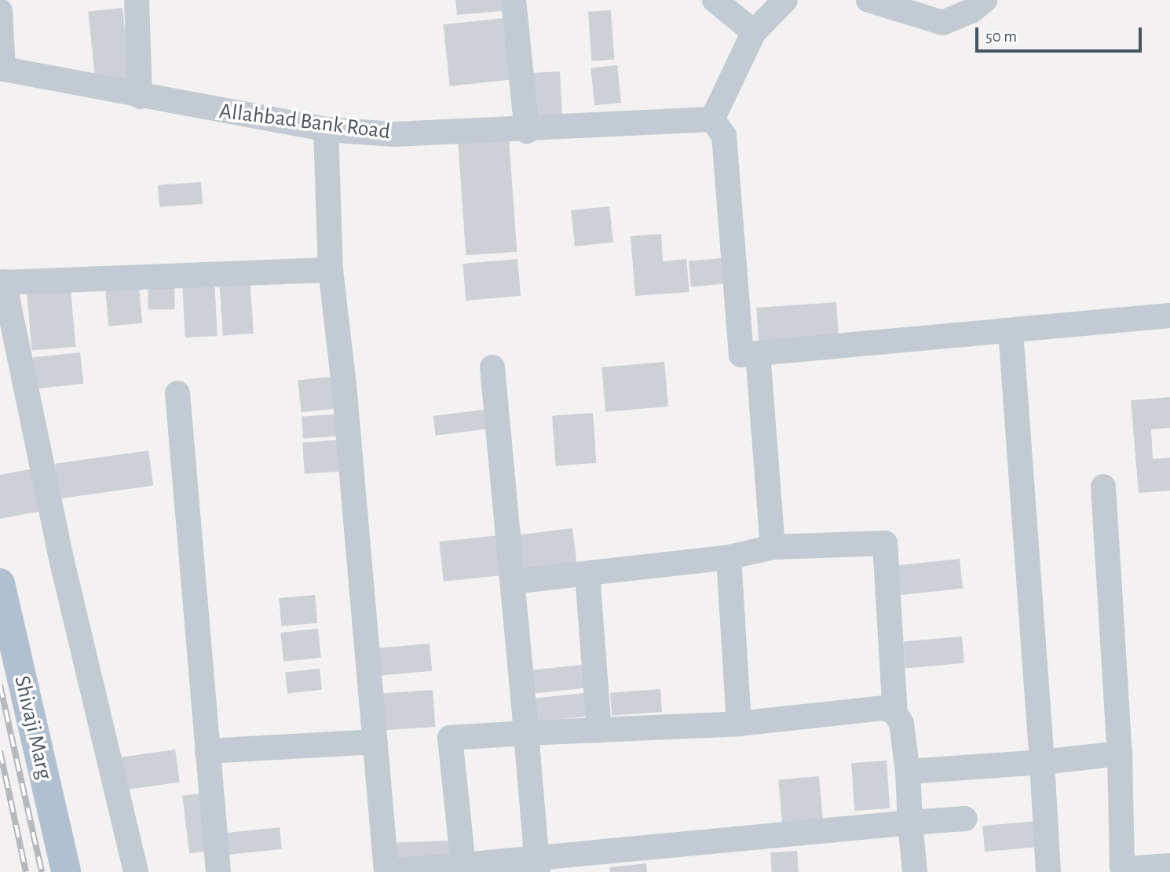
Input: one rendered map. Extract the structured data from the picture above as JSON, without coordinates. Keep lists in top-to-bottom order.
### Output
{
  "streets": {
    "main road": ["Shivaji Marg"],
    "street": ["Allahbad Bank Road"]
  },
  "scale_bar": "50 m"
}
